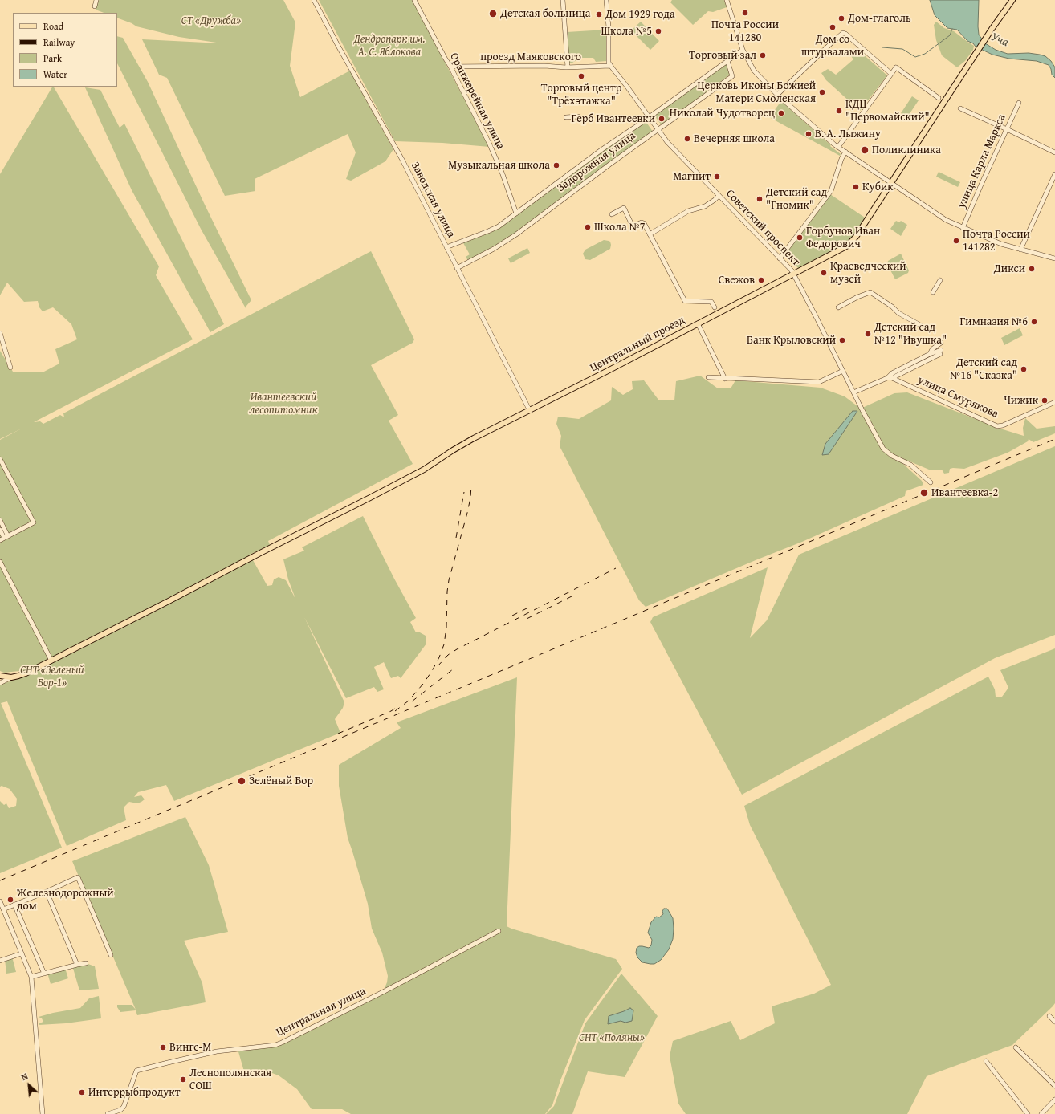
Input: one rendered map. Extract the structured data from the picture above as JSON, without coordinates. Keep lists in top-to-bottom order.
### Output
{
  "streets": {
    "main road": ["Центральный проезд"],
    "street": [
      "проезд Маяковского",
      "Оранжерейная улица",
      "улица Карла Маркса",
      "Задорожная улица",
      "Заводская улица",
      "Советский проспект",
      "улица Смурякова",
      "Центральная улица"
    ]
  },
  "crossings": [
    ["проезд Маяковского", "Оранжерейная улица"],
    ["проезд Маяковского", "Советский проспект"],
    ["Оранжерейная улица", "Задорожная улица"],
    ["Задорожная улица", "Заводская улица"],
    ["Задорожная улица", "Советский проспект"],
    ["Заводская улица", "Центральный проезд"],
    ["Советский проспект", "Центральный проезд"]
  ],
  "water": ["Уча"],
  "parks": [
    "СТ «Дружба»",
    "Дендропарк им. А. С. Яблокова",
    "Ивантеевский лесопитомник",
    "СНТ «Зеленый Бор-1»",
    "СНТ «Поляны»"
  ],
  "places": [
    "Почта России 141280",
    "Детская больница",
    "Дом 1929 года",
    "Дом-глаголь",
    "Дом со штурвалами",
    "Школа №5",
    "Торговый зал",
    "Торговый центр \"Трёхэтажка\"",
    "Церковь Иконы Божией Матери Смоленская",
    "КДЦ \"Первомайский\"",
    "Николай Чудотворец",
    "Герб Ивантеевки",
    "В. А. Лыжину",
    "Вечерняя школа",
    "Поликлиника",
    "Музыкальная школа",
    "Магнит",
    "Кубик",
    "Детский сад \"Гномик\"",
    "Школа №7",
    "Горбунов Иван Федорович",
    "Почта России 141282",
    "Дикси",
    "Краеведческий музей",
    "Свежов",
    "Гимназия №6",
    "Детский сад №12 \"Ивушка\"",
    "Банк Крыловский",
    "Детский сад №16 \"Сказка\"",
    "Чижик",
    "Ивантеевка-2",
    "Зелёный Бор",
    "Железнодорожный дом",
    "Вингс-М",
    "Леснополянская СОШ",
    "Интеррыбпродукт"
  ],
  "legend": [
    "Road",
    "Railway",
    "Park",
    "Water"
  ],
  "north": "top left"
}
